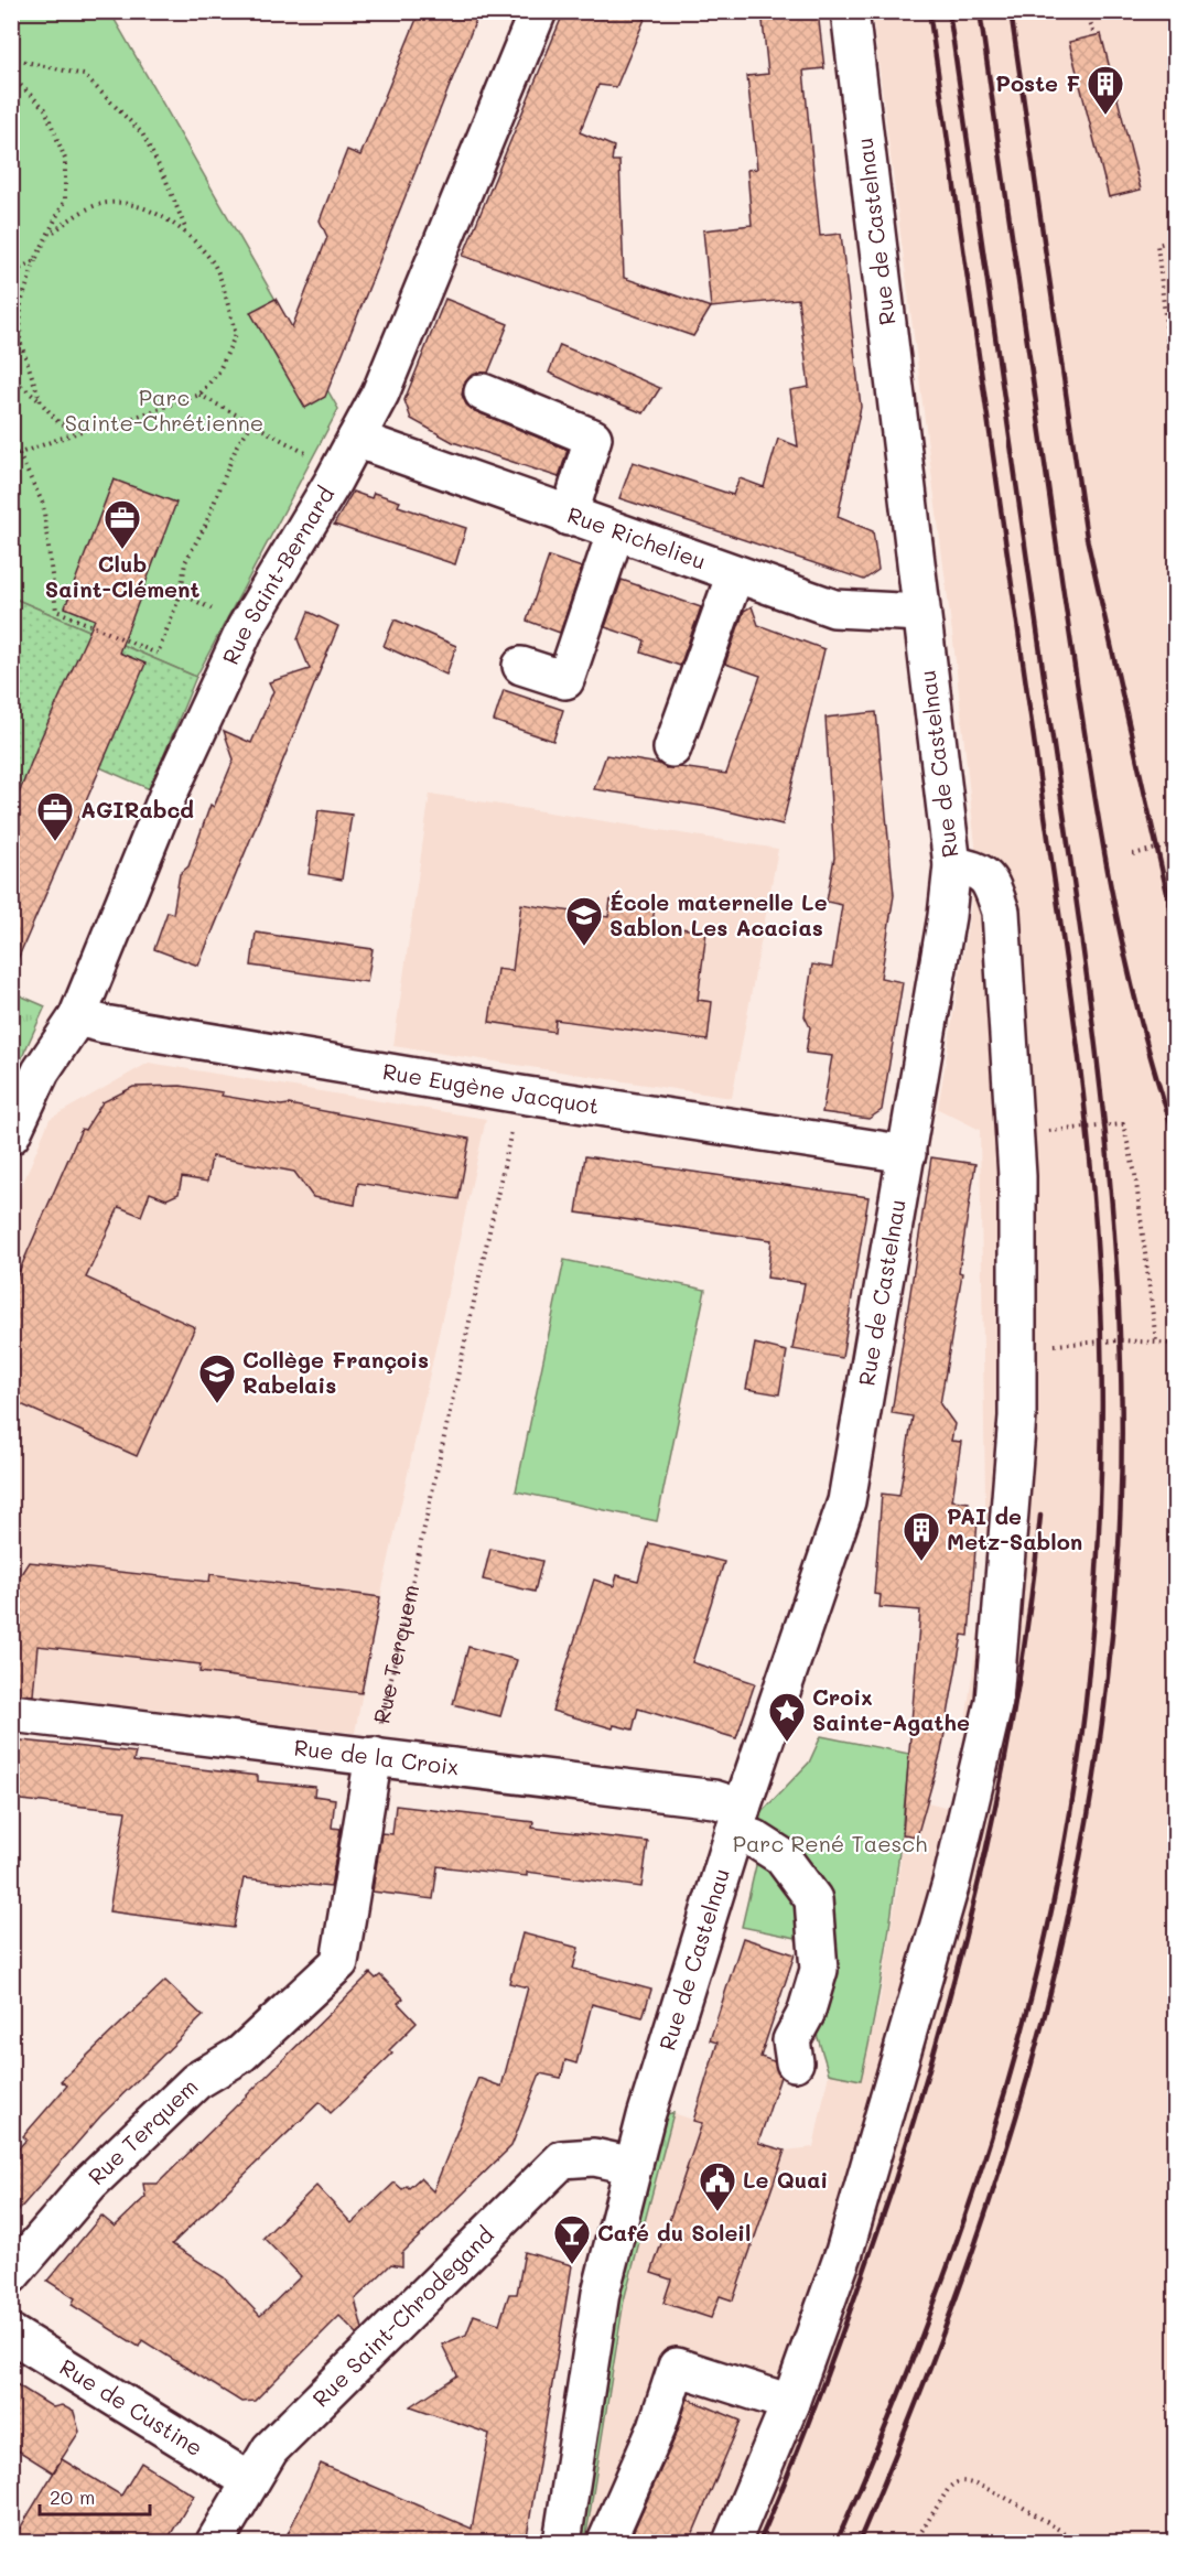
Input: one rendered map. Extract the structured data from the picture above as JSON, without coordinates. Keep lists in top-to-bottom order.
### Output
{
  "streets": {
    "street": [
      "Rue de Castelnau",
      "Rue Richelieu",
      "Rue Saint-Bernard",
      "Rue Eugène Jacquot",
      "Rue Terquem",
      "Rue de la Croix",
      "Rue Saint-Chrodegand",
      "Rue de Custine"
    ]
  },
  "crossings": [
    ["Rue de Castelnau", "Rue Richelieu"],
    ["Rue de Castelnau", "Rue Eugène Jacquot"],
    ["Rue de Castelnau", "Rue de la Croix"],
    ["Rue de Castelnau", "Rue Saint-Chrodegand"],
    ["Rue Richelieu", "Rue Saint-Bernard"],
    ["Rue Saint-Bernard", "Rue Eugène Jacquot"],
    ["Rue Eugène Jacquot", "Rue Terquem"],
    ["Rue Terquem", "Rue de la Croix"],
    ["Rue Saint-Chrodegand", "Rue de Custine"]
  ],
  "parks": ["Parc Sainte-Chrétienne", "Parc René Taesch"],
  "places": {
    "building": ["Poste F", "PAI de Metz-Sablon"],
    "office": ["Club Saint-Clément", "AGIRabcd"],
    "school or university": ["École maternelle Le Sablon Les Acacias", "Collège François Rabelais"],
    "place": ["Croix Sainte-Agathe"],
    "public building": ["Le Quai"],
    "bar": ["Café du Soleil"]
  },
  "scale_bar": "20 m"
}
